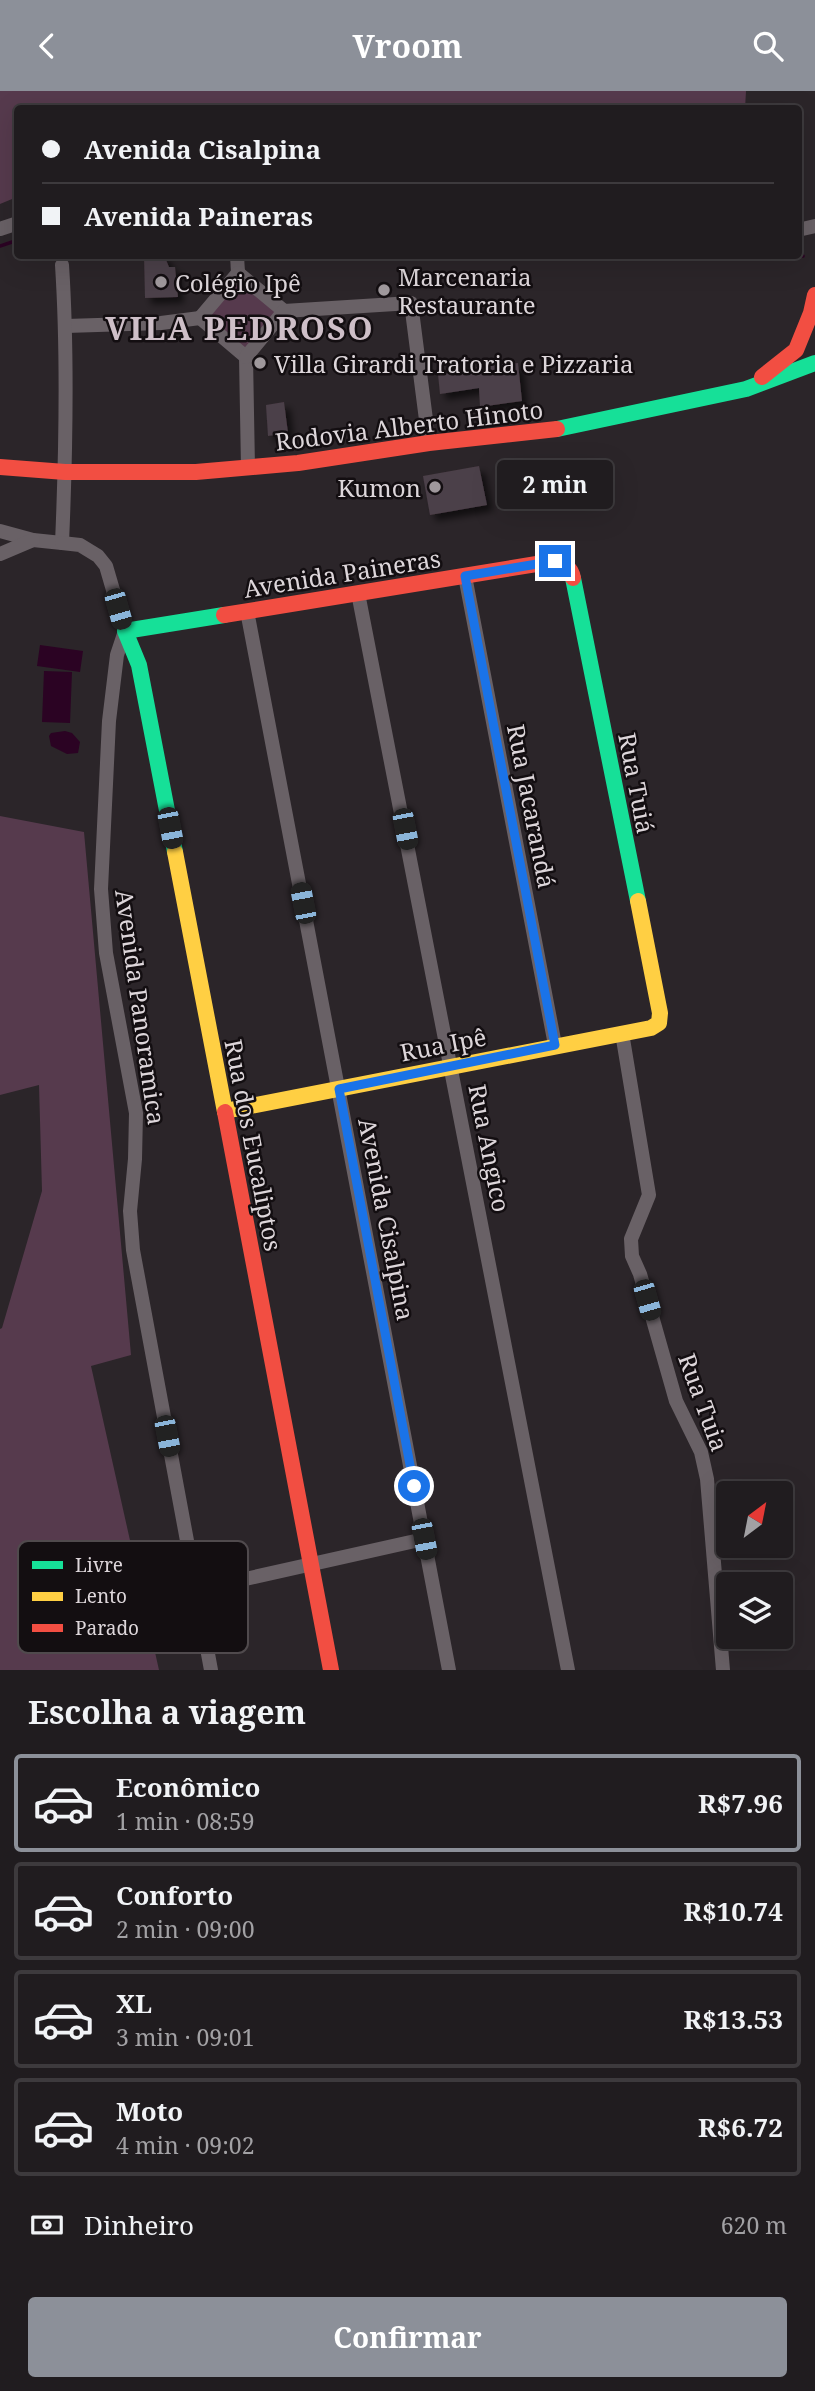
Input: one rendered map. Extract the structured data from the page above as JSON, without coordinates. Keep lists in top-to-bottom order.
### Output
{
  "streets": {
    "street": [
      "Rodovia Alberto Hinoto",
      "Avenida Paineras",
      "Rua Tuiá",
      "Rua Jacarandá",
      "Avenida Panoramica",
      "Rua Ipê",
      "Rua dos Eucaliptos",
      "Rua Angico",
      "Avenida Cisalpina",
      "Rua Tuia"
    ]
  },
  "crossings": [
    ["Avenida Paineras", "Rua Tuiá"],
    ["Avenida Paineras", "Rua Jacarandá"],
    ["Avenida Paineras", "Avenida Panoramica"],
    ["Avenida Paineras", "Rua dos Eucaliptos"],
    ["Avenida Paineras", "Rua Angico"],
    ["Avenida Paineras", "Avenida Cisalpina"],
    ["Rua Tuiá", "Rua Ipê"],
    ["Rua Jacarandá", "Rua Ipê"],
    ["Avenida Panoramica", "Rua dos Eucaliptos"],
    ["Rua Ipê", "Rua dos Eucaliptos"],
    ["Rua Ipê", "Rua Angico"],
    ["Rua Ipê", "Avenida Cisalpina"],
    ["Rua Ipê", "Rua Tuia"]
  ],
  "districts": ["VILA PEDROSO"],
  "places": [
    "Colégio Ipê",
    "Marcenaria Restaurante",
    "Villa Girardi Tratoria e Pizzaria",
    "Kumon"
  ],
  "legend": ["Livre", "Lento", "Parado"],
  "north": "top right",
  "page": {
    "header": "Vroom",
    "banner": ["Avenida Cisalpina", "Avenida Paineras"],
    "bubble": "2 min",
    "heading": "Escolha a viagem",
    "list": [
      {
        "name": "Econômico",
        "note": "1 min · 08:59",
        "value": "R$7.96"
      },
      {
        "name": "Conforto",
        "note": "2 min · 09:00",
        "value": "R$10.74"
      },
      {
        "name": "XL",
        "note": "3 min · 09:01",
        "value": "R$13.53"
      },
      {
        "name": "Moto",
        "note": "4 min · 09:02",
        "value": "R$6.72"
      }
    ],
    "pay": ["Dinheiro", "620 m"],
    "buttons": "Confirmar"
  }
}
